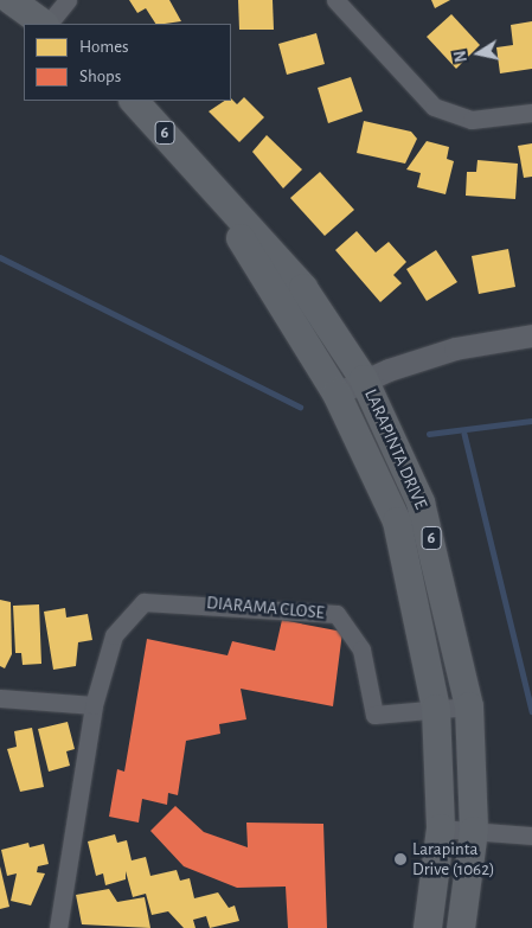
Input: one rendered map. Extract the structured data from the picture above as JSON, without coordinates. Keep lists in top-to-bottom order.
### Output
{
  "streets": {
    "main road": ["6", "LARAPINTA DRIVE"],
    "street": ["DIARAMA CLOSE"]
  },
  "crossings": [
    ["LARAPINTA DRIVE", "DIARAMA CLOSE"]
  ],
  "places": ["Larapinta Drive (1062)"],
  "legend": ["Homes", "Shops"],
  "north": "left"
}
